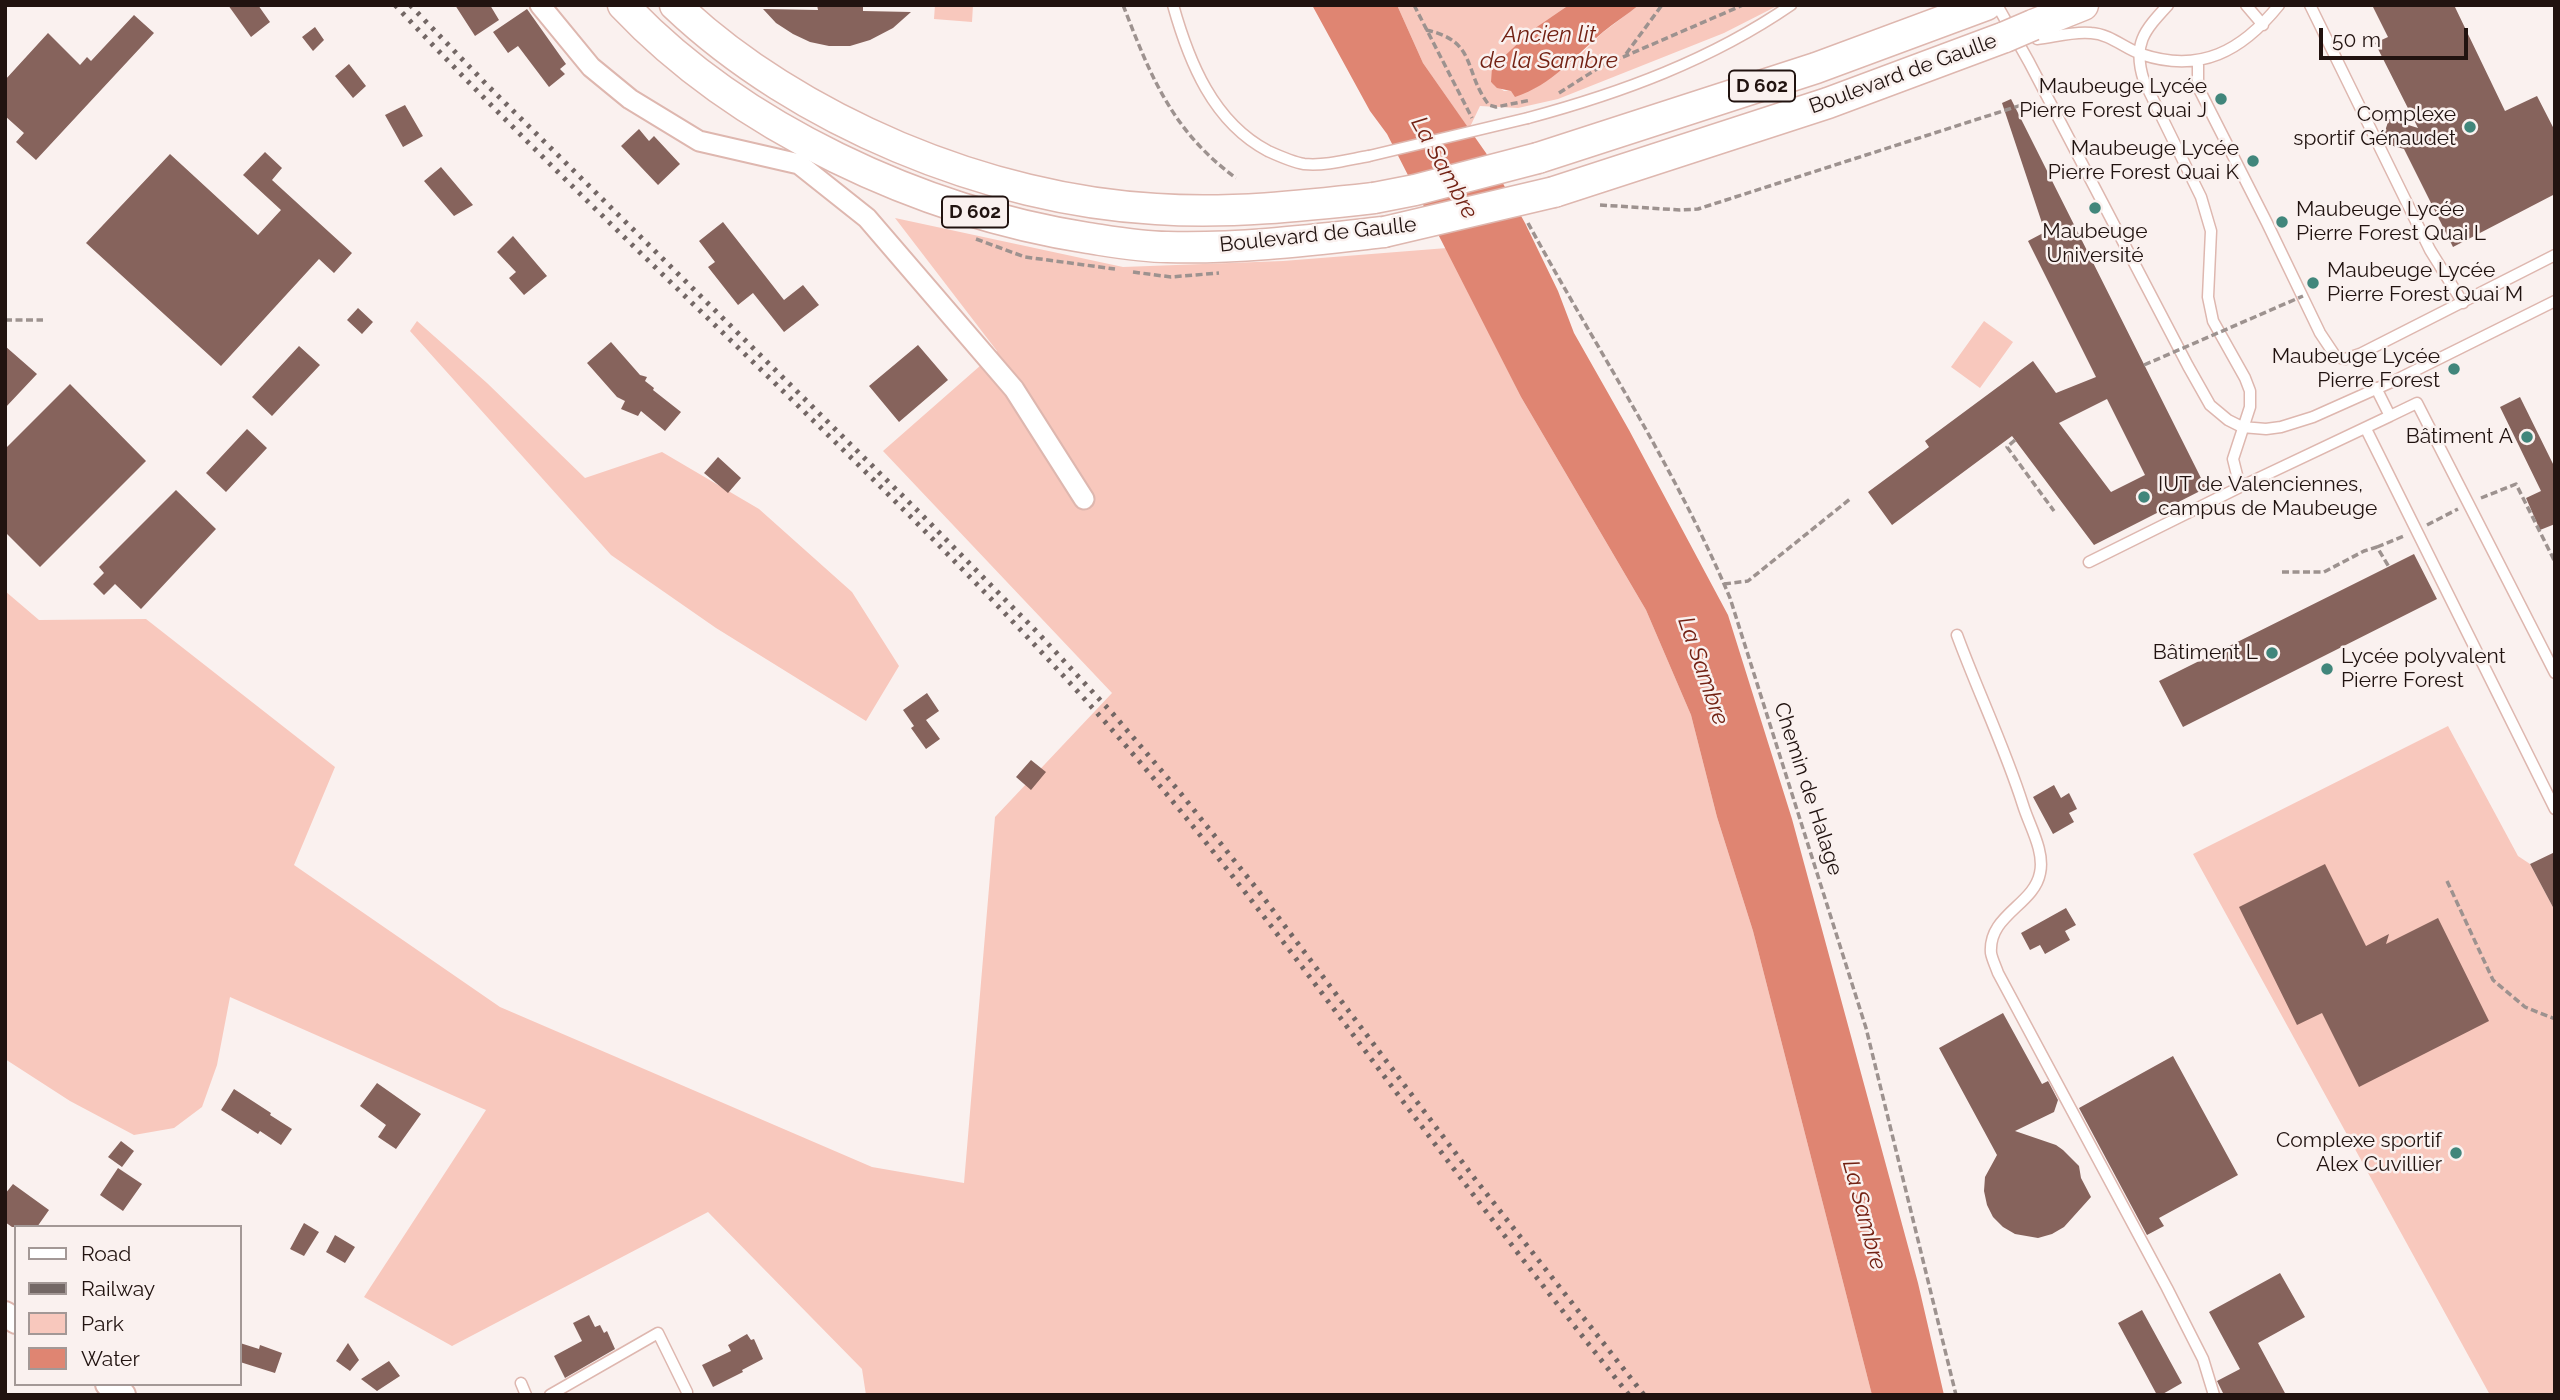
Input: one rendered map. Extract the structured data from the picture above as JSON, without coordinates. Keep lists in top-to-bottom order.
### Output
{
  "streets": {
    "main road": ["Boulevard de Gaulle", "D 602"],
    "path": ["Chemin de Halage"]
  },
  "water": ["Ancien lit de la Sambre", "La Sambre"],
  "places": [
    "Maubeuge Lycée Pierre Forest Quai J",
    "Complexe sportif Génaudet",
    "Maubeuge Lycée Pierre Forest Quai K",
    "Maubeuge Université",
    "Maubeuge Lycée Pierre Forest Quai L",
    "Maubeuge Lycée Pierre Forest Quai M",
    "Maubeuge Lycée Pierre Forest",
    "Bâtiment A",
    "IUT de Valenciennes, campus de Maubeuge",
    "Bâtiment L",
    "Lycée polyvalent Pierre Forest",
    "Complexe sportif Alex Cuvillier"
  ],
  "legend": [
    "Road",
    "Railway",
    "Park",
    "Water"
  ],
  "scale_bar": "50 m"
}
